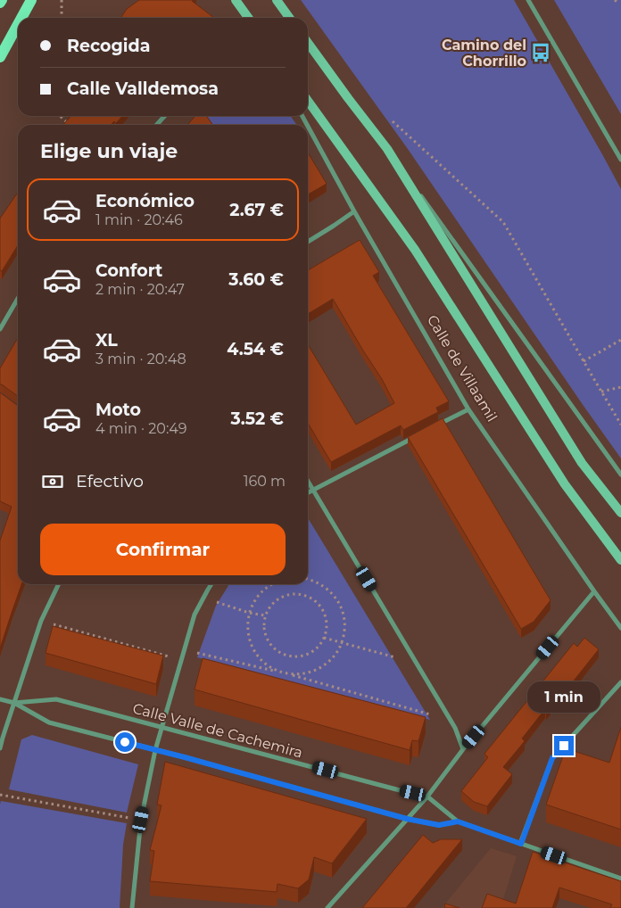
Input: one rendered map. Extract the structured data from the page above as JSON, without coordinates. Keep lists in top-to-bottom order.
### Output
{
  "streets": {
    "main road": ["Calle de Villaamil"],
    "street": ["Calle Valle de Cachemira"]
  },
  "places": {
    "bus stop": ["Camino del Chorrillo"]
  },
  "page": {
    "banner": ["Recogida", "Calle Valldemosa"],
    "heading": "Elige un viaje",
    "list": [
      {
        "name": "Económico",
        "note": "1 min · 20:46",
        "value": "2.67 €"
      },
      {
        "name": "Confort",
        "note": "2 min · 20:47",
        "value": "3.60 €"
      },
      {
        "name": "XL",
        "note": "3 min · 20:48",
        "value": "4.54 €"
      },
      {
        "name": "Moto",
        "note": "4 min · 20:49",
        "value": "3.52 €"
      }
    ],
    "pay": ["Efectivo", "160 m"],
    "buttons": "Confirmar",
    "bubble": "1 min"
  }
}
